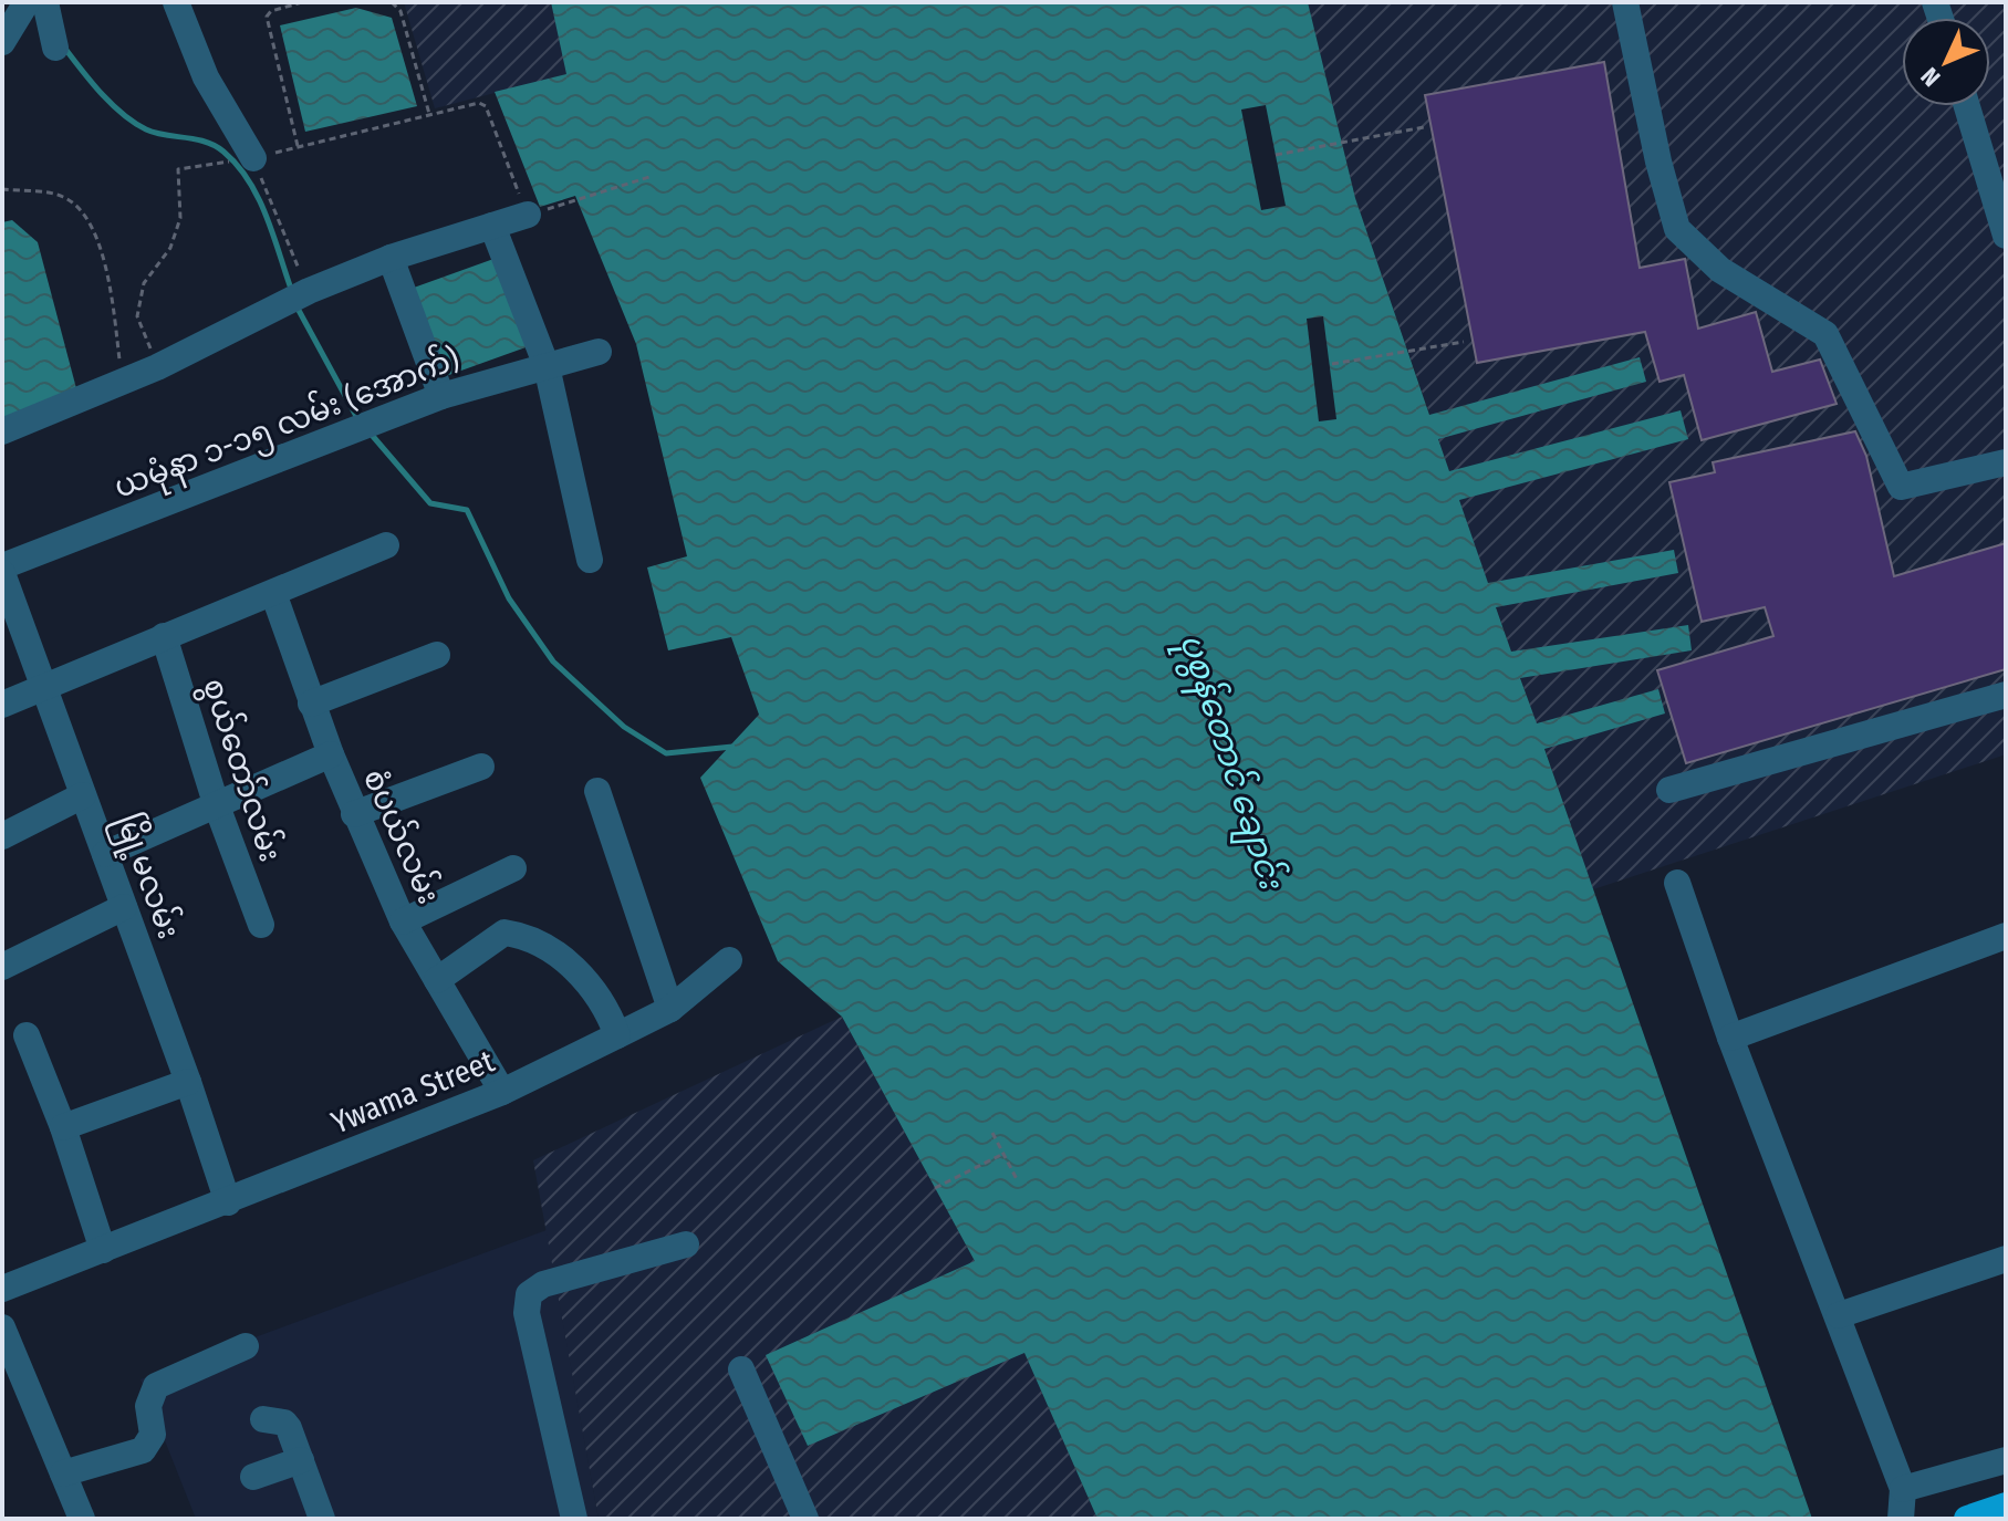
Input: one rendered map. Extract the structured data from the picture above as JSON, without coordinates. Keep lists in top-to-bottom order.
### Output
{
  "streets": {
    "street": [
      "ယမုံနာ ၁-၁၅ လမ်း (အောက်)",
      "စွယ်တော်လမ်း",
      "စံပယ်လမ်း",
      "မြို့မလမ်း",
      "Ywama Street"
    ]
  },
  "crossings": [
    ["စံပယ်လမ်း", "Ywama Street"],
    ["မြို့မလမ်း", "Ywama Street"]
  ],
  "water": ["ပုစွန်တောင် ချောင်း"],
  "north": "bottom left"
}
